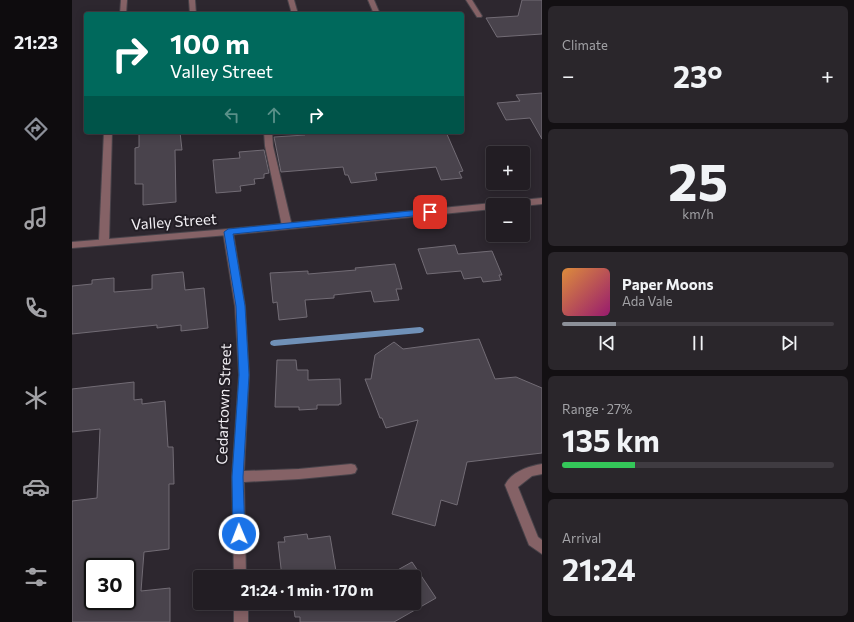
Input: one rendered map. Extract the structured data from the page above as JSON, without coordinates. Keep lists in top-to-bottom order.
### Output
{
  "streets": {
    "street": ["Valley Street", "Cedartown Street"]
  },
  "crossings": [
    ["Valley Street", "Cedartown Street"]
  ],
  "page": {
    "tabs": "21:23",
    "tile": [
      "Climate",
      ["25", "km/h"],
      ["Range · 27%", "135 km"],
      ["Arrival", "21:24"]
    ],
    "turn": ["100 m", "Valley Street"],
    "heat": ["−", "23°", "+"],
    "map_buttons": ["+", "−"],
    "song": ["Paper Moons", "Ada Vale"],
    "limit": "30",
    "trip": "21:24 · 1 min · 170 m"
  }
}
